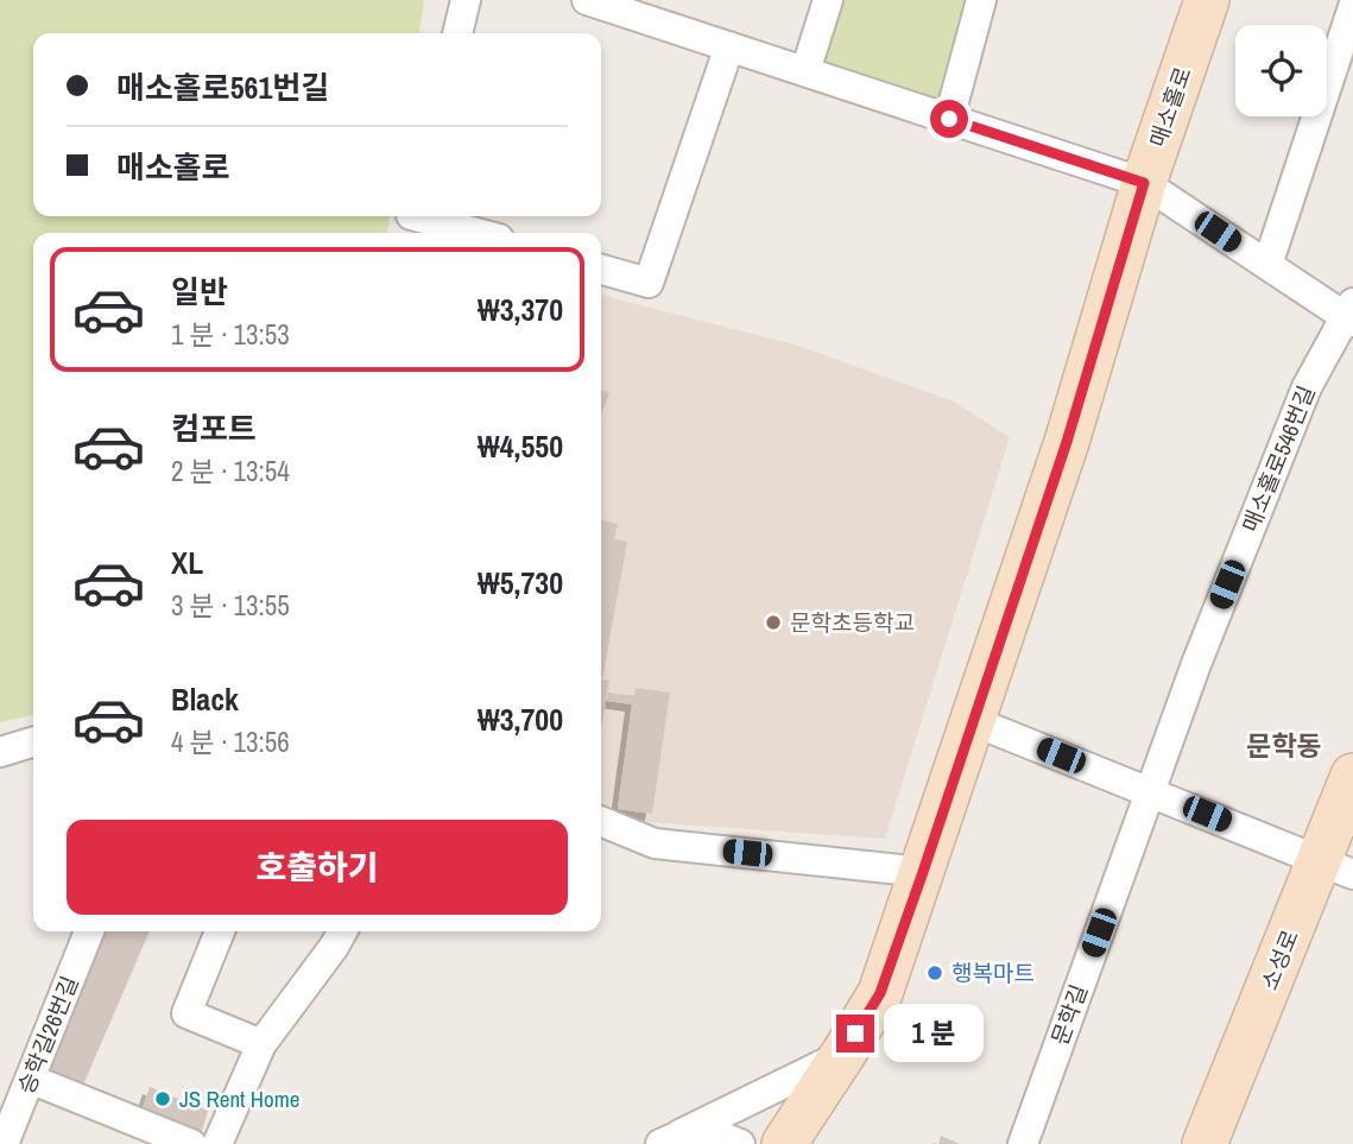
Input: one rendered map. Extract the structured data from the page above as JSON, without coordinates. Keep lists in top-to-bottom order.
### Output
{
  "streets": {
    "main road": ["매소홀로", "소성로"],
    "street": ["매소홀로546번길", "문학길", "승학길26번길"]
  },
  "crossings": [
    ["매소홀로546번길", "문학길"]
  ],
  "districts": ["문학동"],
  "places": ["문학초등학교", "행복마트", "JS Rent Home"],
  "page": {
    "banner": ["매소홀로561번길", "매소홀로"],
    "list": [
      {
        "name": "일반",
        "note": "1 분 · 13:53",
        "value": "₩3,370"
      },
      {
        "name": "컴포트",
        "note": "2 분 · 13:54",
        "value": "₩4,550"
      },
      {
        "name": "XL",
        "note": "3 분 · 13:55",
        "value": "₩5,730"
      },
      {
        "name": "Black",
        "note": "4 분 · 13:56",
        "value": "₩3,700"
      }
    ],
    "buttons": "호출하기",
    "bubble": "1 분"
  }
}
